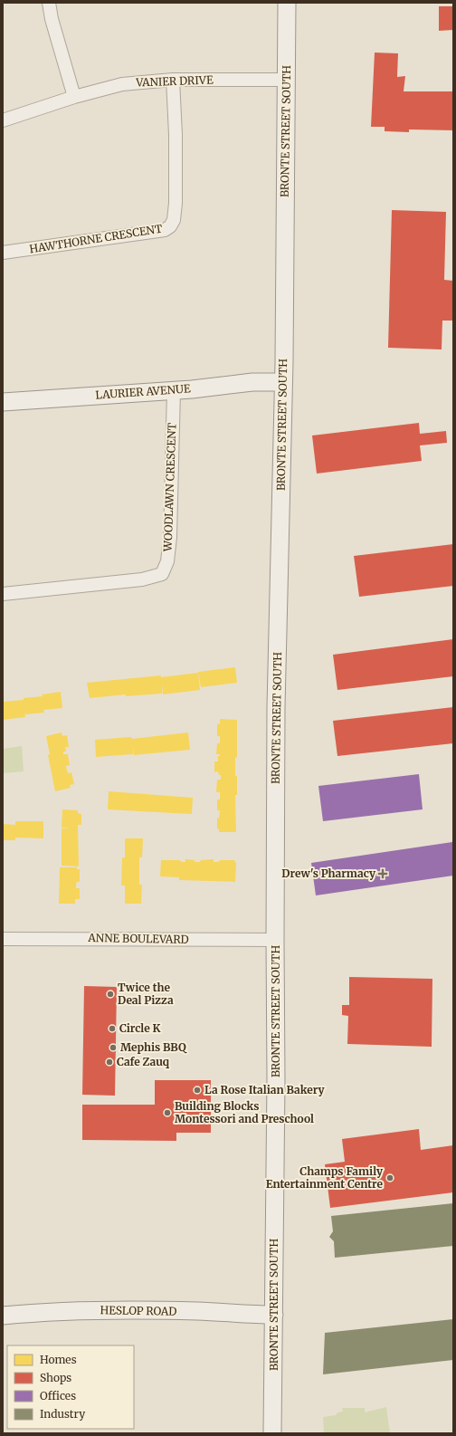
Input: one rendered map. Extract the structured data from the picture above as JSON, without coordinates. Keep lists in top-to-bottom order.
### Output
{
  "streets": {
    "main road": ["BRONTE STREET SOUTH", "LAURIER AVENUE", "HESLOP ROAD"],
    "street": [
      "VANIER DRIVE",
      "HAWTHORNE CRESCENT",
      "WOODLAWN CRESCENT",
      "ANNE BOULEVARD"
    ]
  },
  "crossings": [
    ["VANIER DRIVE", "BRONTE STREET SOUTH"],
    ["VANIER DRIVE", "HAWTHORNE CRESCENT"],
    ["BRONTE STREET SOUTH", "LAURIER AVENUE"],
    ["BRONTE STREET SOUTH", "ANNE BOULEVARD"],
    ["BRONTE STREET SOUTH", "HESLOP ROAD"],
    ["LAURIER AVENUE", "WOODLAWN CRESCENT"]
  ],
  "places": {
    "health": ["Drew's Pharmacy"],
    "other": [
      "Twice the Deal Pizza",
      "Circle K",
      "Mephis BBQ",
      "Cafe Zauq",
      "La Rose Italian Bakery",
      "Building Blocks Montessori and Preschool",
      "Champs Family Entertainment Centre"
    ]
  },
  "legend": [
    "Homes",
    "Shops",
    "Offices",
    "Industry"
  ]
}
